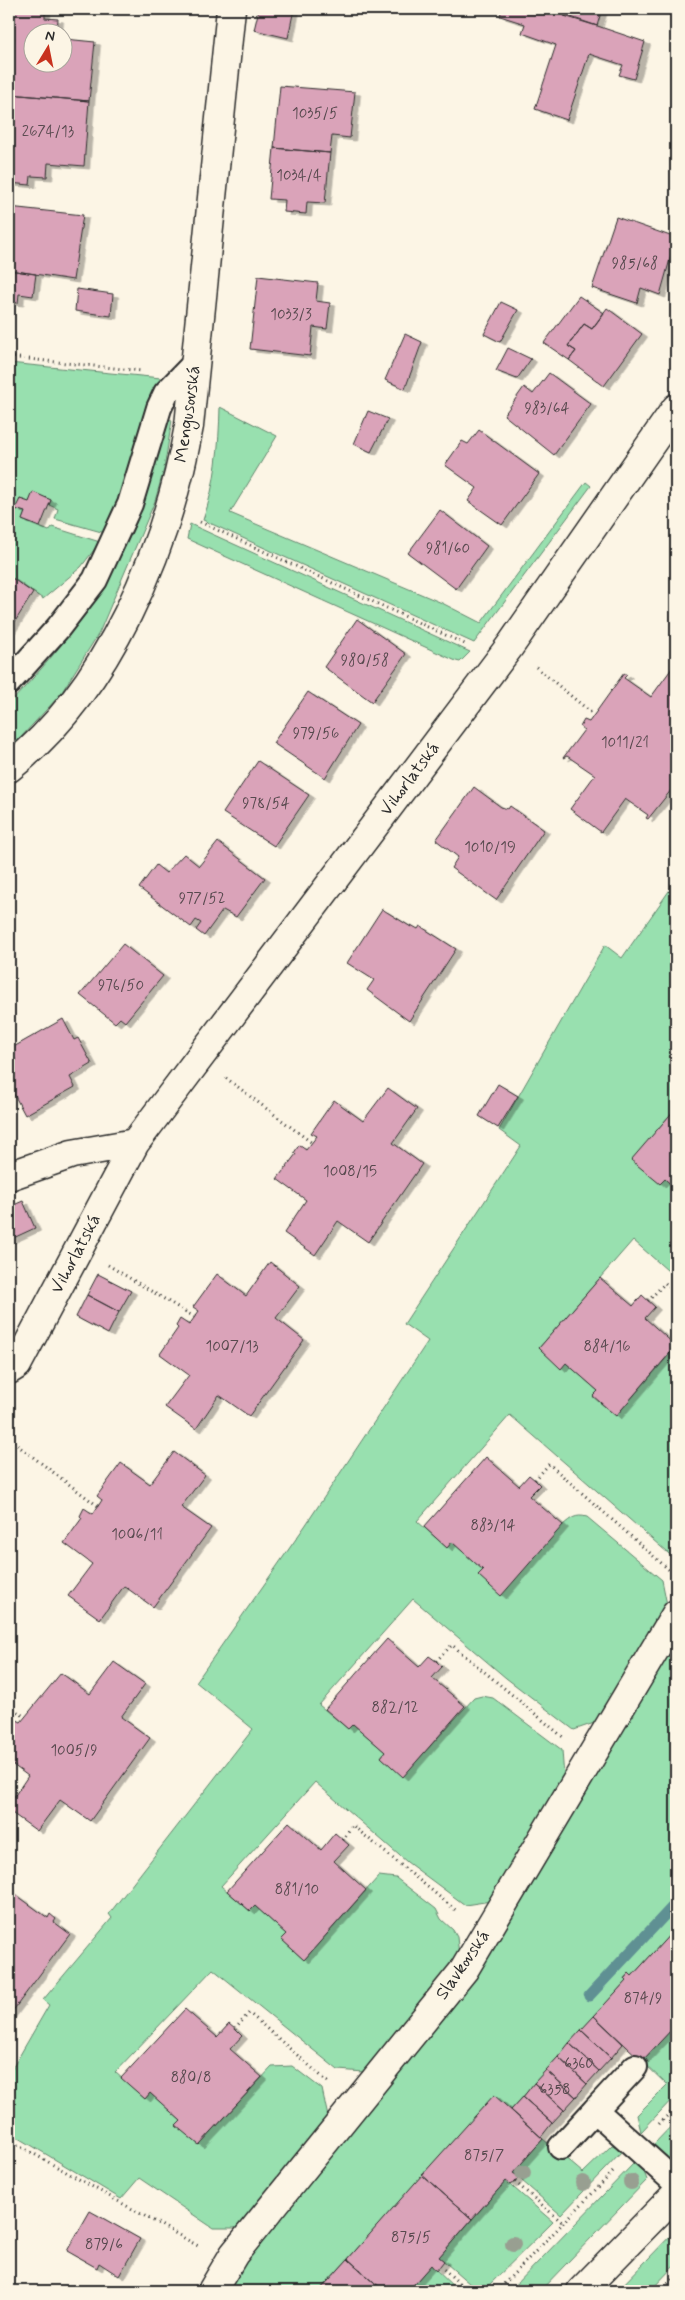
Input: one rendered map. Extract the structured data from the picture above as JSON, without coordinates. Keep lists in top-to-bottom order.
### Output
{
  "streets": {
    "street": ["Mengusovská", "Vihorlatská", "Slavkovská"]
  },
  "house_numbers": [
    "1035/5",
    "2674/13",
    "1034/4",
    "985/68",
    "1033/3",
    "983/64",
    "981/60",
    "980/58",
    "979/56",
    "1011/21",
    "978/54",
    "1010/19",
    "977/52",
    "976/50",
    "1008/15",
    "1007/13",
    "884/16",
    "883/14",
    "1006/11",
    "882/12",
    "1005/9",
    "881/10",
    "874/9",
    "6360",
    "880/8",
    "6358",
    "875/7",
    "875/5",
    "879/6"
  ],
  "north": "top"
}
